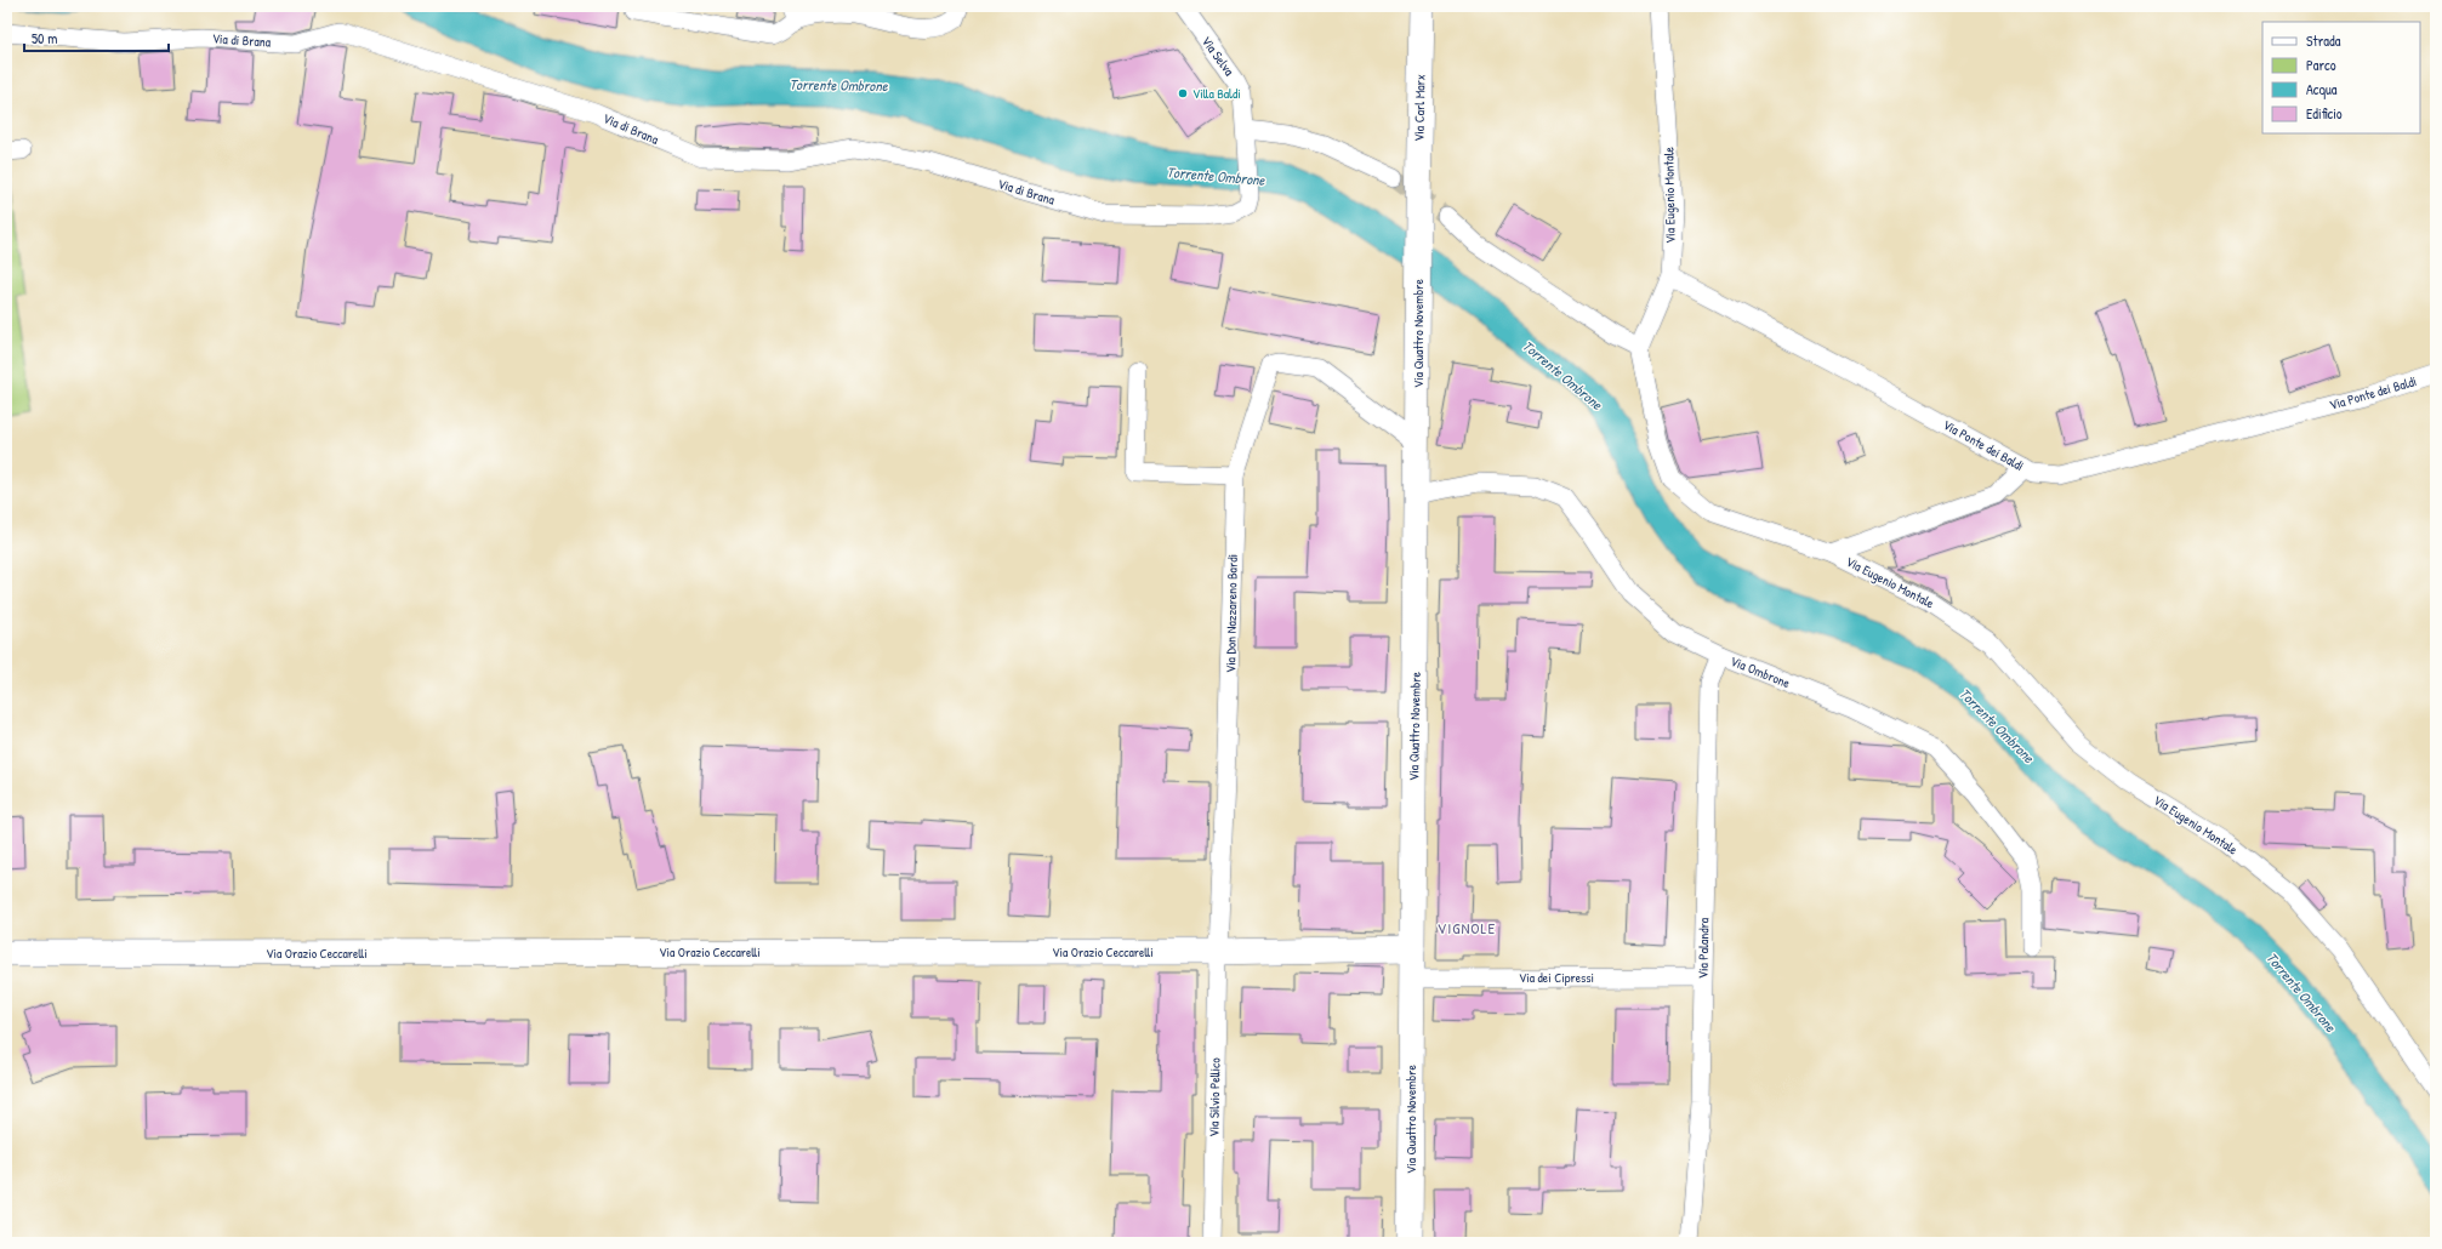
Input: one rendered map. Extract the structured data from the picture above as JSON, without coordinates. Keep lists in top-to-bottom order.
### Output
{
  "streets": {
    "street": [
      "Via di Brana",
      "Via Selva",
      "Via Carl Marx",
      "Via Eugenio Montale",
      "Via Quattro Novembre",
      "Via Ponte dei Baldi",
      "Via Don Nazzareno Bardi",
      "Via Ombrone",
      "Via Palandra",
      "Via Orazio Ceccarelli",
      "Via dei Cipressi",
      "Via Silvio Pellico"
    ]
  },
  "crossings": [
    ["Via di Brana", "Via Selva"],
    ["Via Carl Marx", "Via Quattro Novembre"],
    ["Via Eugenio Montale", "Via Ponte dei Baldi"],
    ["Via Quattro Novembre", "Via Don Nazzareno Bardi"],
    ["Via Quattro Novembre", "Via Ombrone"],
    ["Via Quattro Novembre", "Via Orazio Ceccarelli"],
    ["Via Quattro Novembre", "Via dei Cipressi"],
    ["Via Don Nazzareno Bardi", "Via Orazio Ceccarelli"],
    ["Via Don Nazzareno Bardi", "Via Silvio Pellico"],
    ["Via Ombrone", "Via Palandra"],
    ["Via Palandra", "Via dei Cipressi"],
    ["Via Orazio Ceccarelli", "Via Silvio Pellico"]
  ],
  "districts": ["VIGNOLE"],
  "water": ["Torrente Ombrone"],
  "places": ["Villa Baldi"],
  "legend": [
    "Strada",
    "Parco",
    "Acqua",
    "Edificio"
  ],
  "scale_bar": "50 m"
}
